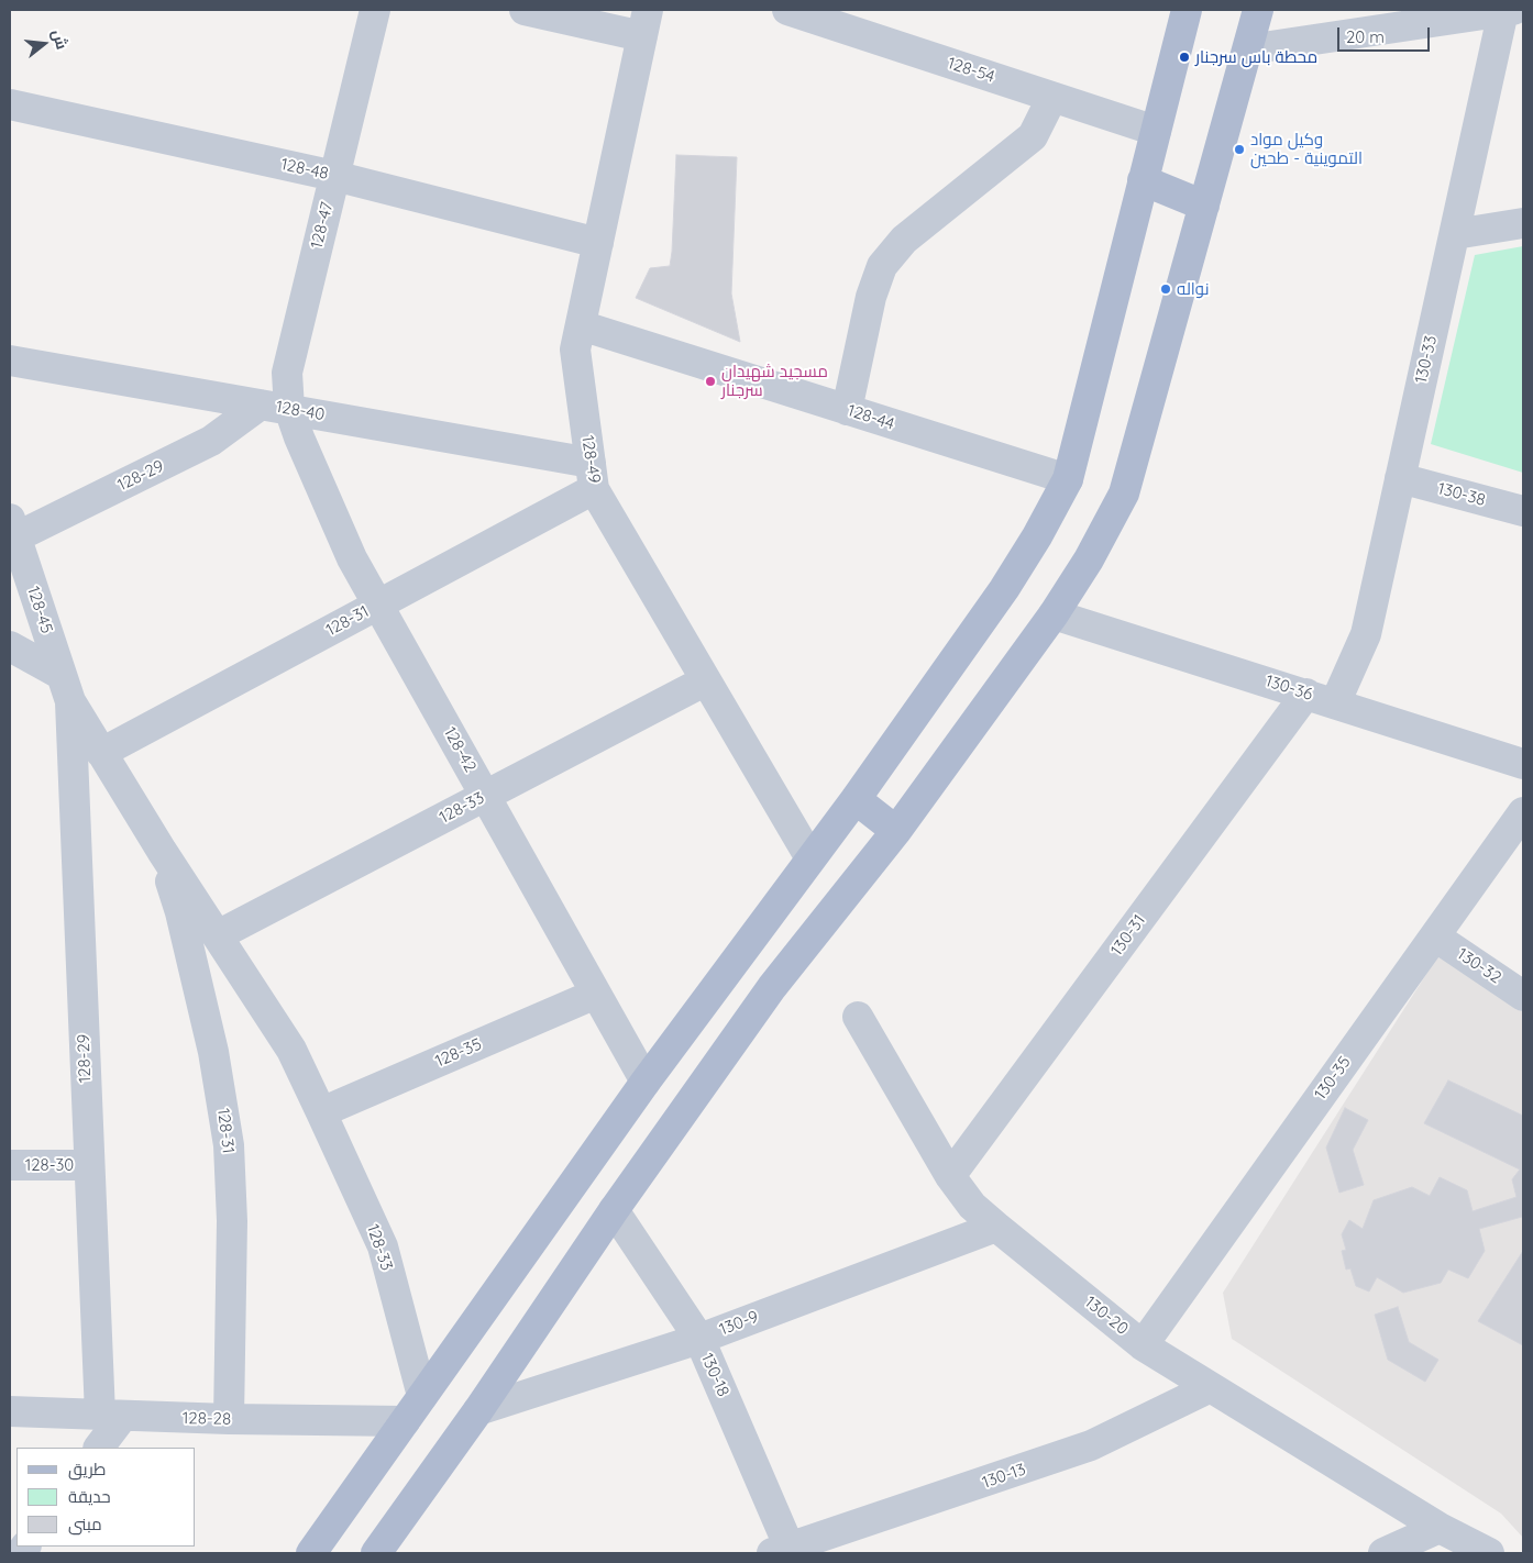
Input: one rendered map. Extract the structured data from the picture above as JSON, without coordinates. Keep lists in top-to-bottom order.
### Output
{
  "streets": {
    "street": [
      "128-54",
      "128-48",
      "128-47",
      "130-33",
      "128-40",
      "128-44",
      "128-49",
      "128-29",
      "130-38",
      "128-45",
      "128-31",
      "130-36",
      "128-42",
      "128-33",
      "130-31",
      "130-32",
      "128-35",
      "130-35",
      "128-30",
      "130-20",
      "130-9",
      "130-18",
      "128-28",
      "130-13"
    ]
  },
  "crossings": [
    ["128-48", "128-47"],
    ["128-48", "128-49"],
    ["128-47", "128-40"],
    ["128-47", "128-42"],
    ["130-33", "130-38"],
    ["130-33", "130-36"],
    ["128-40", "128-49"],
    ["128-40", "128-29"],
    ["128-40", "128-31"],
    ["128-40", "128-42"],
    ["128-44", "128-49"],
    ["128-49", "128-31"],
    ["128-49", "128-33"],
    ["128-29", "128-45"],
    ["128-29", "128-33"],
    ["128-29", "128-30"],
    ["128-29", "128-28"],
    ["128-45", "128-33"],
    ["128-31", "128-42"],
    ["128-31", "128-33"],
    ["128-31", "128-28"],
    ["130-36", "130-31"],
    ["128-42", "128-33"],
    ["128-42", "128-35"],
    ["128-33", "128-35"],
    ["130-31", "130-20"],
    ["130-32", "130-35"],
    ["130-35", "130-20"],
    ["130-20", "130-9"],
    ["130-20", "130-13"],
    ["130-9", "130-18"],
    ["130-18", "130-13"]
  ],
  "places": [
    "محطة باس سرجنار",
    "وكيل مواد التموينية - طحين",
    "نواله",
    "مسجيد شهيدان سرجنار"
  ],
  "legend": ["طريق", "حديقة", "مبنى"],
  "scale_bar": "20 m",
  "north": "right"
}
